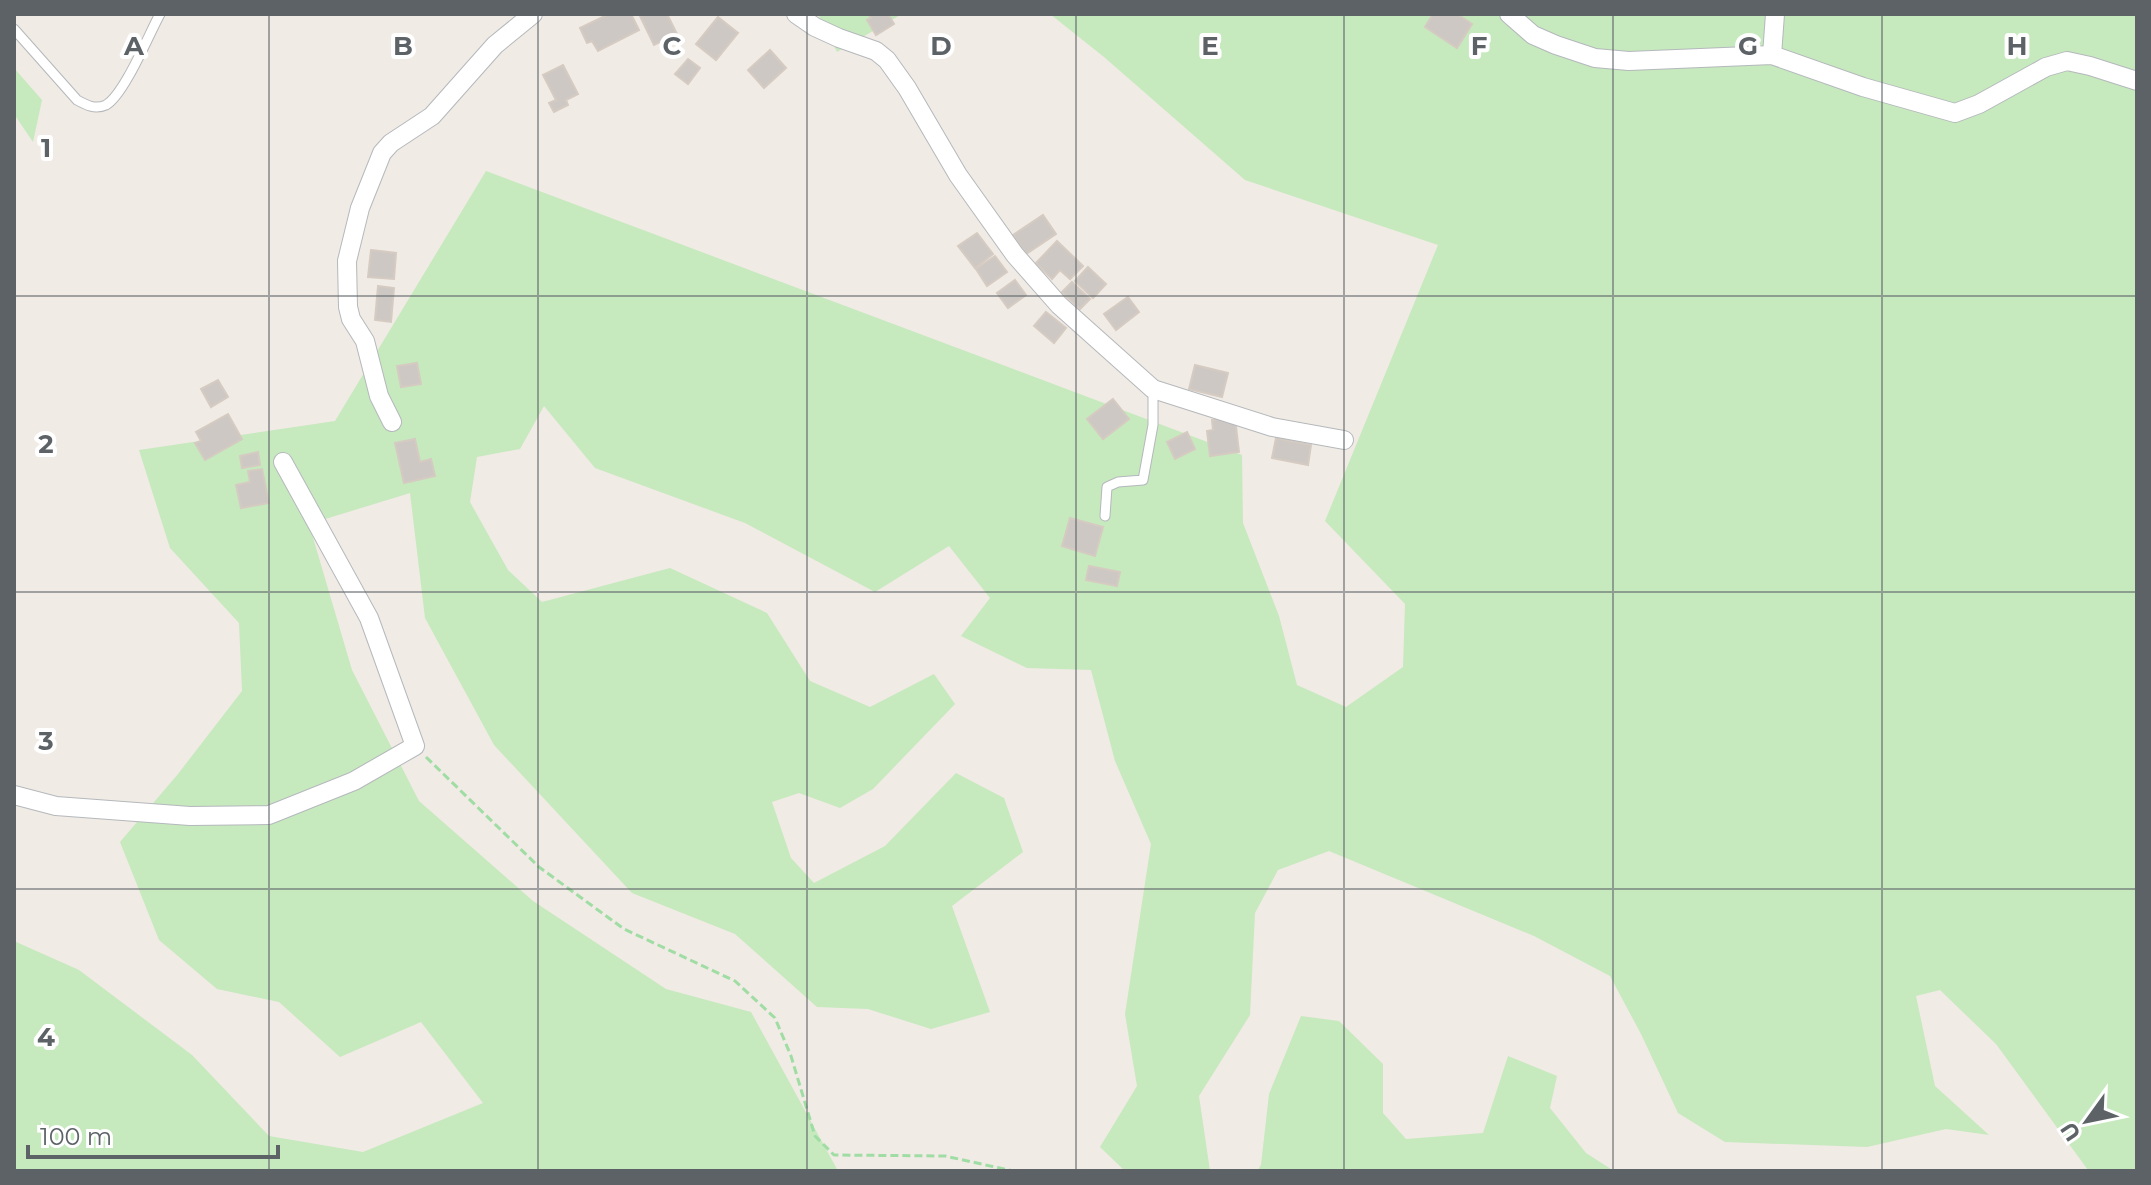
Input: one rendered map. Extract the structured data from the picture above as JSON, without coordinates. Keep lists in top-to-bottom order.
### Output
{
  "scale_bar": "100 m",
  "north": "bottom left",
  "grid": {
    "columns": [
      "A",
      "B",
      "C",
      "D",
      "E",
      "F",
      "G",
      "H"
    ],
    "rows": [
      "1",
      "2",
      "3",
      "4"
    ]
  }
}
